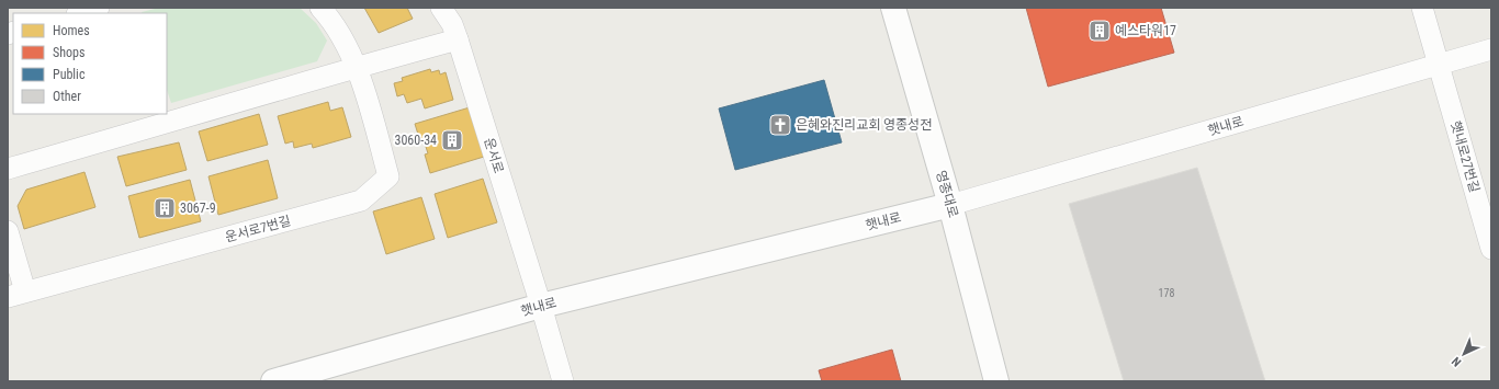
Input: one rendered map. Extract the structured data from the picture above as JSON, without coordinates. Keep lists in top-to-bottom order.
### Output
{
  "streets": {
    "main road": ["햇내로", "영종대로"],
    "street": ["운서로", "햇내로27번길", "운서로7번길"]
  },
  "crossings": [
    ["햇내로", "운서로"],
    ["햇내로", "햇내로27번길"],
    ["햇내로", "영종대로"]
  ],
  "places": {
    "building": ["예스타워17", "3060-34", "3067-9"],
    "church": ["은혜와진리교회 영종성전"]
  },
  "house_numbers": ["178"],
  "legend": [
    "Homes",
    "Shops",
    "Public",
    "Other"
  ],
  "north": "bottom left"
}
